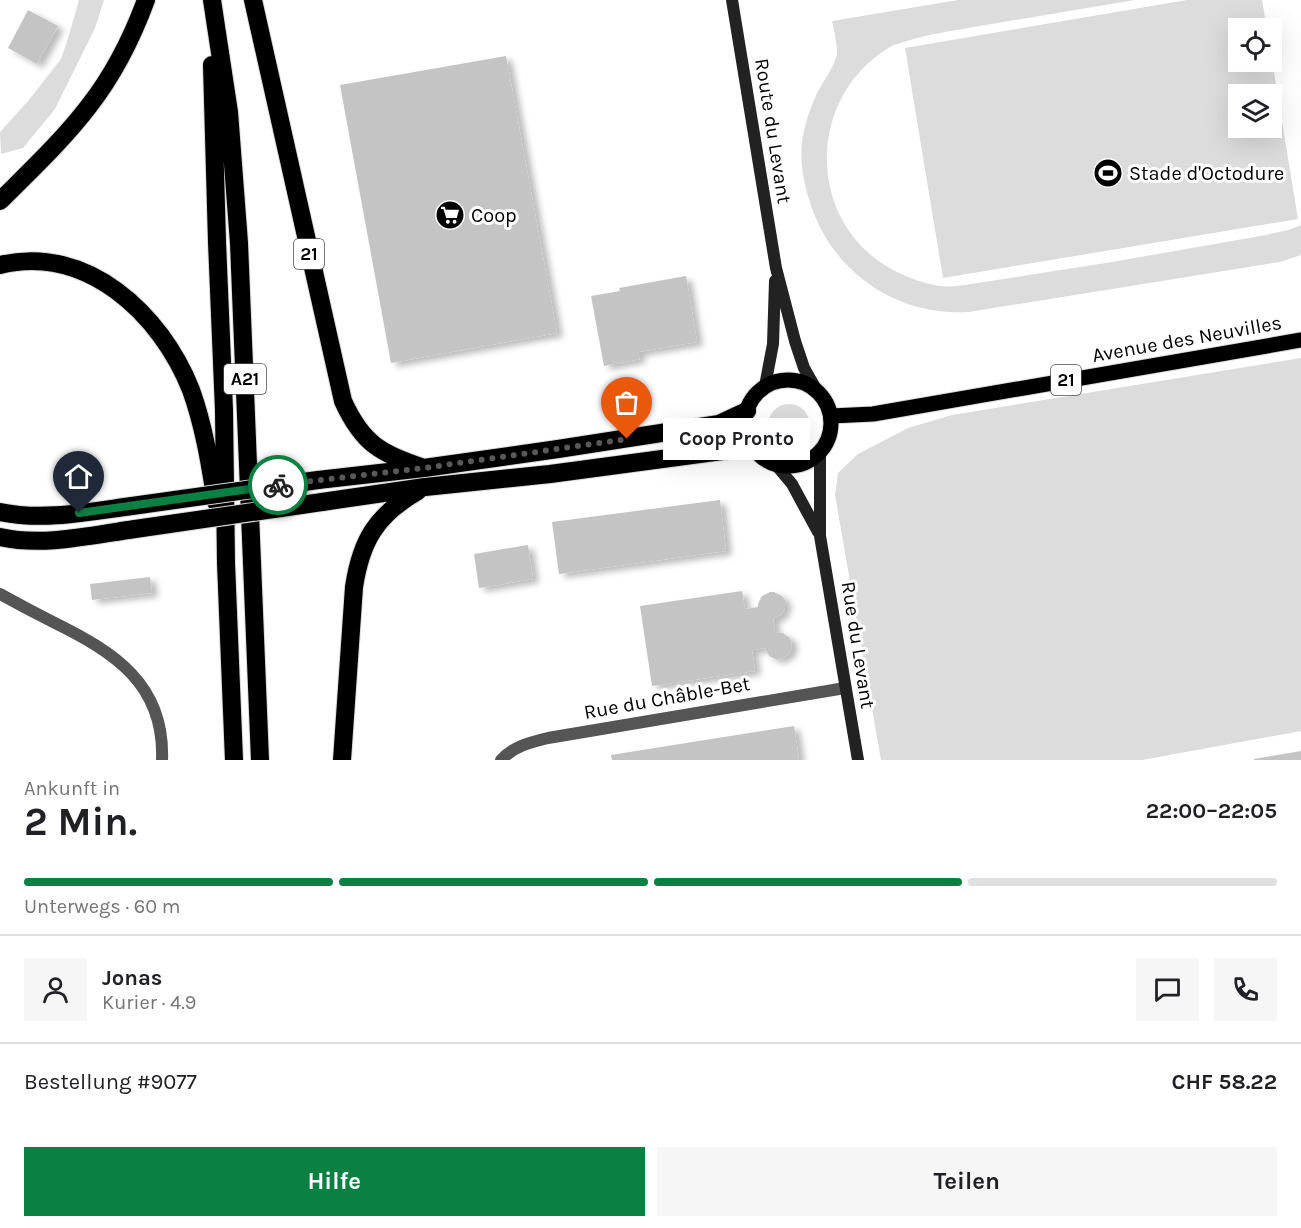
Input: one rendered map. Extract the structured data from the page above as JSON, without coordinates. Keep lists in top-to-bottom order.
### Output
{
  "streets": {
    "highway": ["21", "A21"],
    "main road": ["Avenue des Neuvilles"],
    "street": ["Route du Levant", "Rue du Levant", "Rue du Châble-Bet"]
  },
  "crossings": [
    ["Route du Levant", "21"],
    ["Route du Levant", "Avenue des Neuvilles"],
    ["Route du Levant", "Rue du Levant"],
    ["21", "Avenue des Neuvilles"],
    ["21", "Rue du Levant"],
    ["Avenue des Neuvilles", "Rue du Levant"],
    ["Rue du Levant", "Rue du Châble-Bet"]
  ],
  "places": {
    "sports": ["Stade d'Octodure"],
    "supermarket": ["Coop"],
    "other": ["Coop Pronto"]
  },
  "page": {
    "bubble": "Coop Pronto",
    "heading": ["2 Min.", "Ankunft in", "22:00–22:05"],
    "panel": [
      "Jonas",
      "Kurier · 4.9",
      "Bestellung #9077",
      "CHF 58.22"
    ],
    "bar": "Unterwegs · 60 m",
    "buttons": ["Hilfe", "Teilen"]
  }
}
